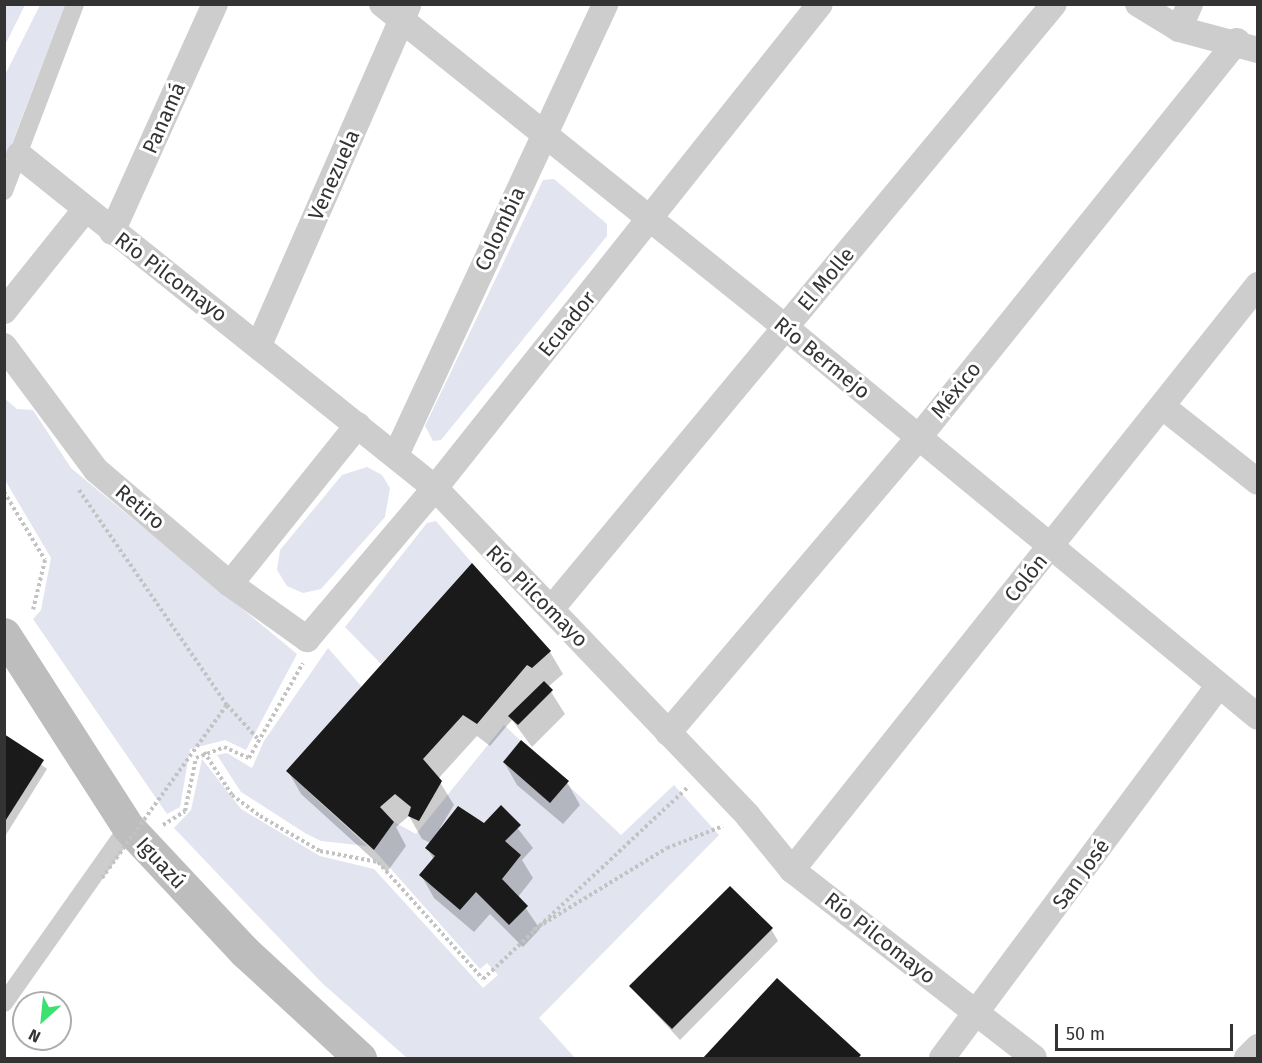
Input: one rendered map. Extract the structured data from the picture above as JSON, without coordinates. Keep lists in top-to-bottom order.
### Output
{
  "streets": {
    "main road": ["Iguazú"],
    "street": [
      "Panamá",
      "Venezuela",
      "Colombia",
      "Río Pilcomayo",
      "El Molle",
      "Ecuador",
      "Río Bermejo",
      "México",
      "Retiro",
      "Colón",
      "San José"
    ]
  },
  "crossings": [
    ["Panamá", "Río Pilcomayo"],
    ["Venezuela", "Río Pilcomayo"],
    ["Venezuela", "Río Bermejo"],
    ["Colombia", "Río Pilcomayo"],
    ["Colombia", "Río Bermejo"],
    ["Río Pilcomayo", "El Molle"],
    ["Río Pilcomayo", "Ecuador"],
    ["Río Pilcomayo", "México"],
    ["Río Pilcomayo", "Colón"],
    ["Río Pilcomayo", "San José"],
    ["El Molle", "Río Bermejo"],
    ["Ecuador", "Río Bermejo"],
    ["Ecuador", "Retiro"],
    ["Río Bermejo", "México"],
    ["Río Bermejo", "Colón"],
    ["Río Bermejo", "San José"]
  ],
  "scale_bar": "50 m",
  "north": "bottom left"
}
